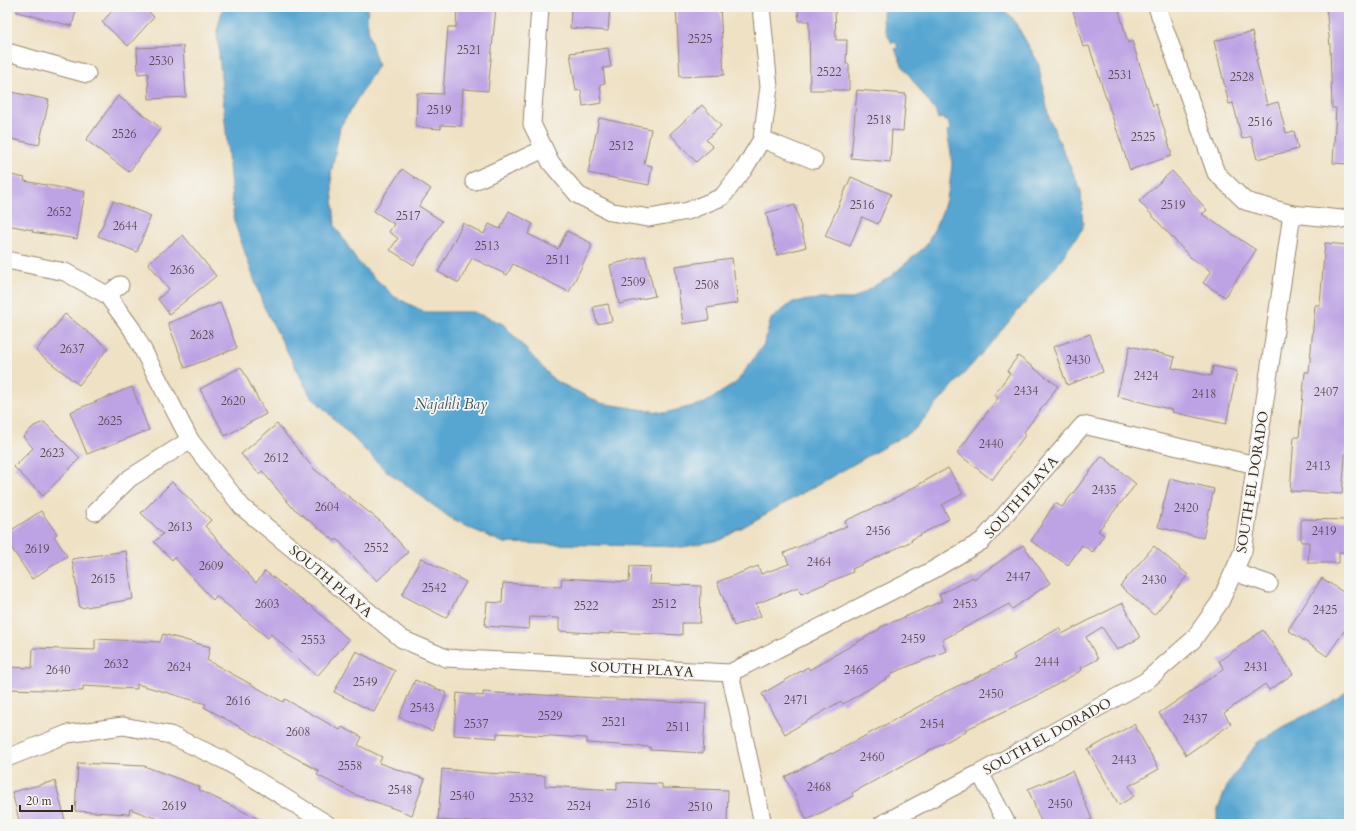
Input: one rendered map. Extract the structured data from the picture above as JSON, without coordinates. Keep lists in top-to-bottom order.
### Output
{
  "streets": {
    "street": ["SOUTH EL DORADO", "SOUTH PLAYA"]
  },
  "crossings": [
    ["SOUTH EL DORADO", "SOUTH PLAYA"]
  ],
  "water": ["Najahli Bay"],
  "house_numbers": [
    "2525",
    "2521",
    "2530",
    "2522",
    "2531",
    "2528",
    "2519",
    "2518",
    "2516",
    "2526",
    "2525",
    "2512",
    "2516",
    "2519",
    "2652",
    "2517",
    "2644",
    "2513",
    "2511",
    "2636",
    "2509",
    "2508",
    "2628",
    "2637",
    "2430",
    "2424",
    "2434",
    "2407",
    "2418",
    "2620",
    "2625",
    "2440",
    "2623",
    "2612",
    "2413",
    "2435",
    "2604",
    "2420",
    "2613",
    "2456",
    "2419",
    "2552",
    "2619",
    "2464",
    "2609",
    "2447",
    "2615",
    "2430",
    "2542",
    "2603",
    "2512",
    "2453",
    "2522",
    "2425",
    "2459",
    "2553",
    "2444",
    "2632",
    "2624",
    "2431",
    "2640",
    "2465",
    "2549",
    "2450",
    "2471",
    "2616",
    "2543",
    "2529",
    "2437",
    "2521",
    "2537",
    "2454",
    "2511",
    "2608",
    "2460",
    "2443",
    "2558",
    "2468",
    "2548",
    "2540",
    "2532",
    "2516",
    "2450",
    "2619",
    "2524",
    "2510"
  ],
  "scale_bar": "20 m"
}
